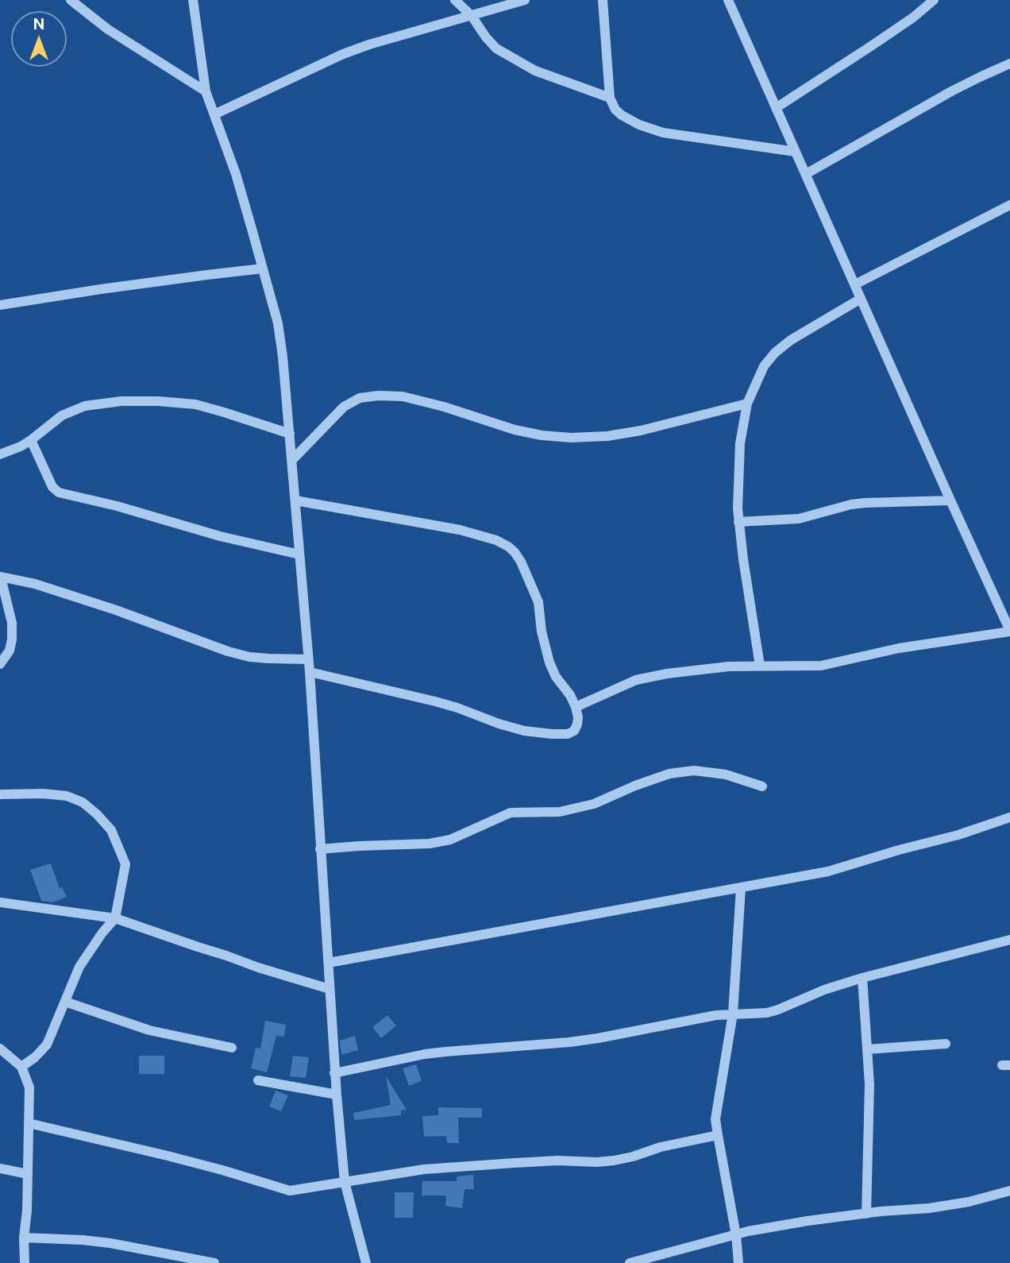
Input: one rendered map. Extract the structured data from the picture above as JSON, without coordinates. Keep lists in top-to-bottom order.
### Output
{
  "north": "top"
}
